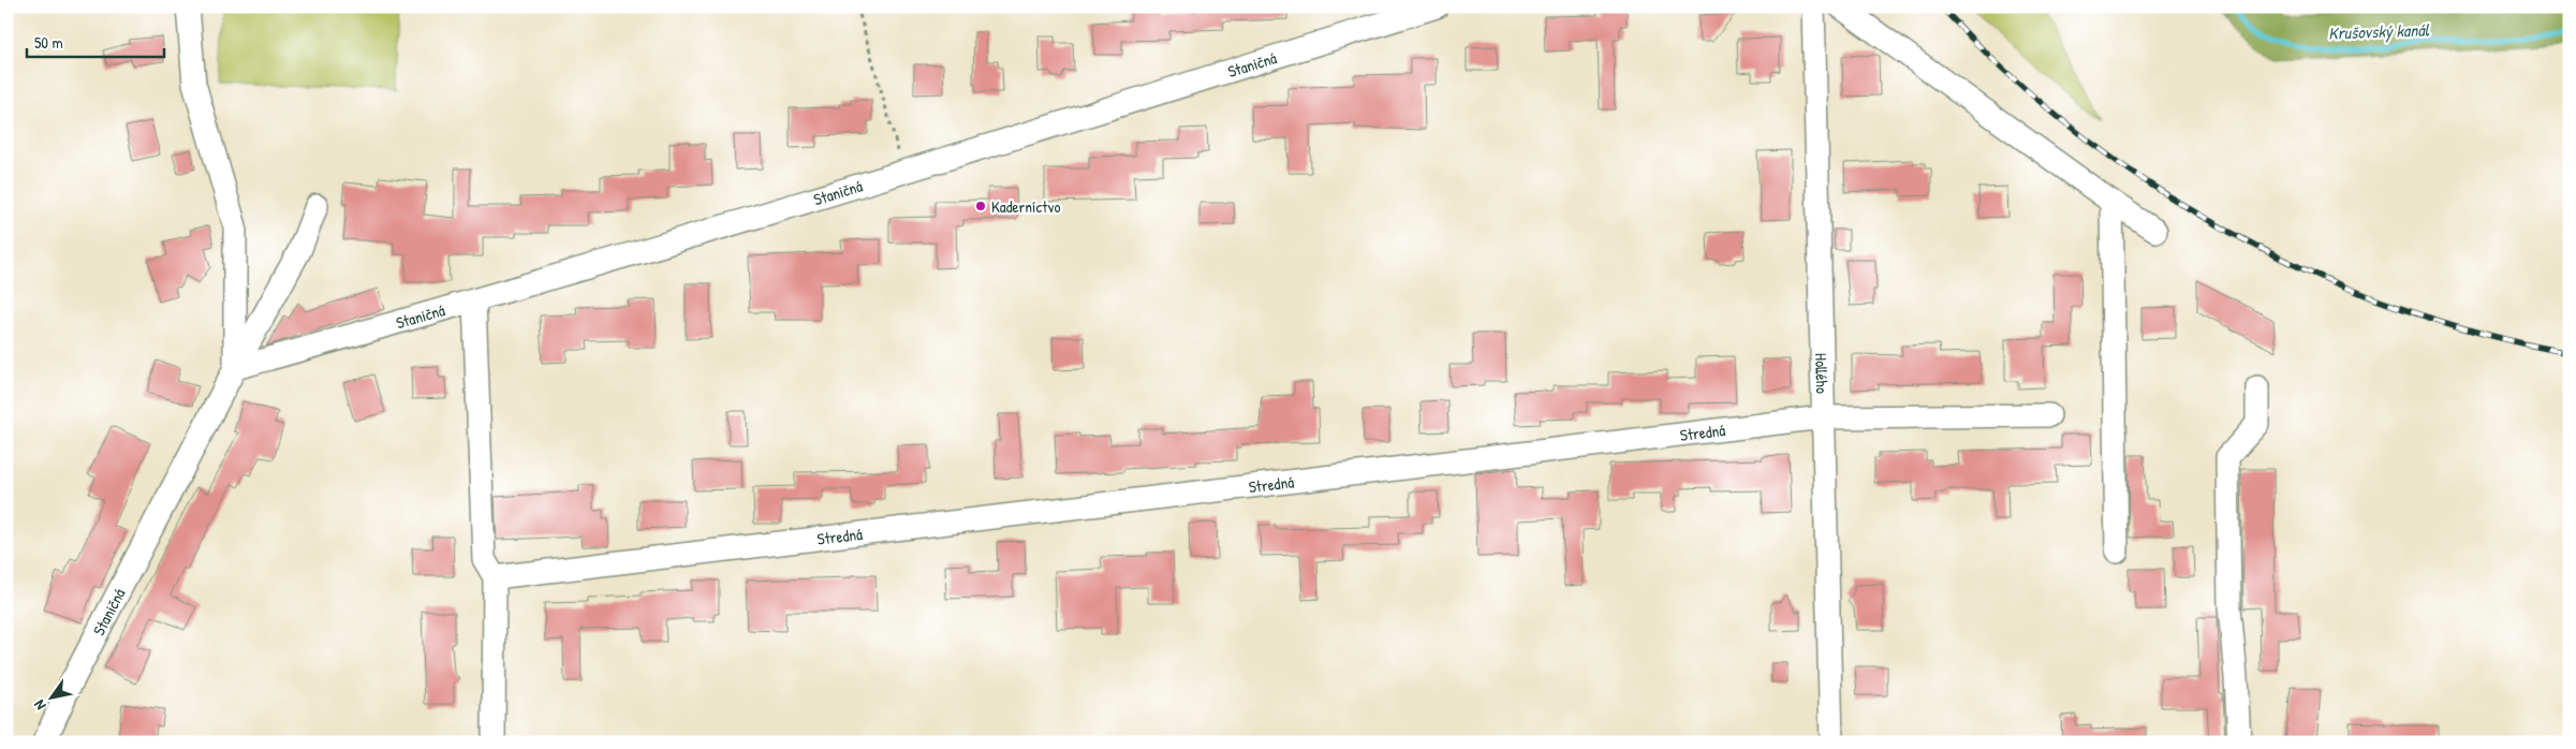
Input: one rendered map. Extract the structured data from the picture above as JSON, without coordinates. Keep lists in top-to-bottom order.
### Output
{
  "streets": {
    "street": ["Staničná", "Hollého", "Stredná"]
  },
  "crossings": [
    ["Hollého", "Stredná"]
  ],
  "water": ["Krušovský kanál"],
  "places": ["Kaderníctvo"],
  "scale_bar": "50 m",
  "north": "bottom left"
}
